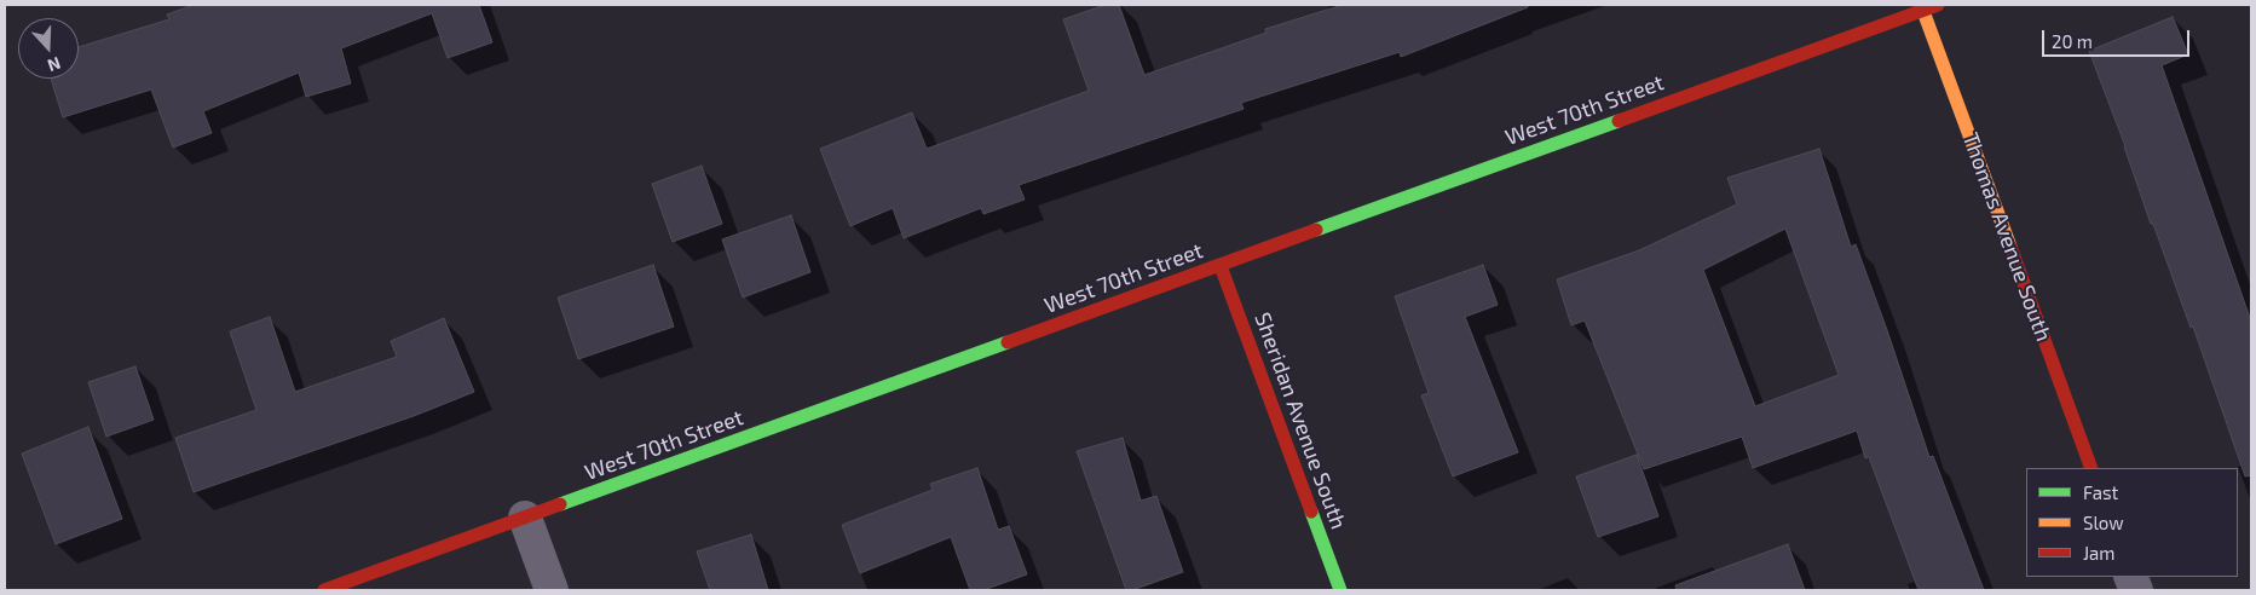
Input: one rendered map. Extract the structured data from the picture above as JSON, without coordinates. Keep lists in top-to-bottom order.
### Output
{
  "streets": {
    "street": ["West 70th Street", "Thomas Avenue South", "Sheridan Avenue South"]
  },
  "crossings": [
    ["West 70th Street", "Thomas Avenue South"],
    ["West 70th Street", "Sheridan Avenue South"]
  ],
  "legend": ["Fast", "Slow", "Jam"],
  "scale_bar": "20 m",
  "north": "bottom"
}
